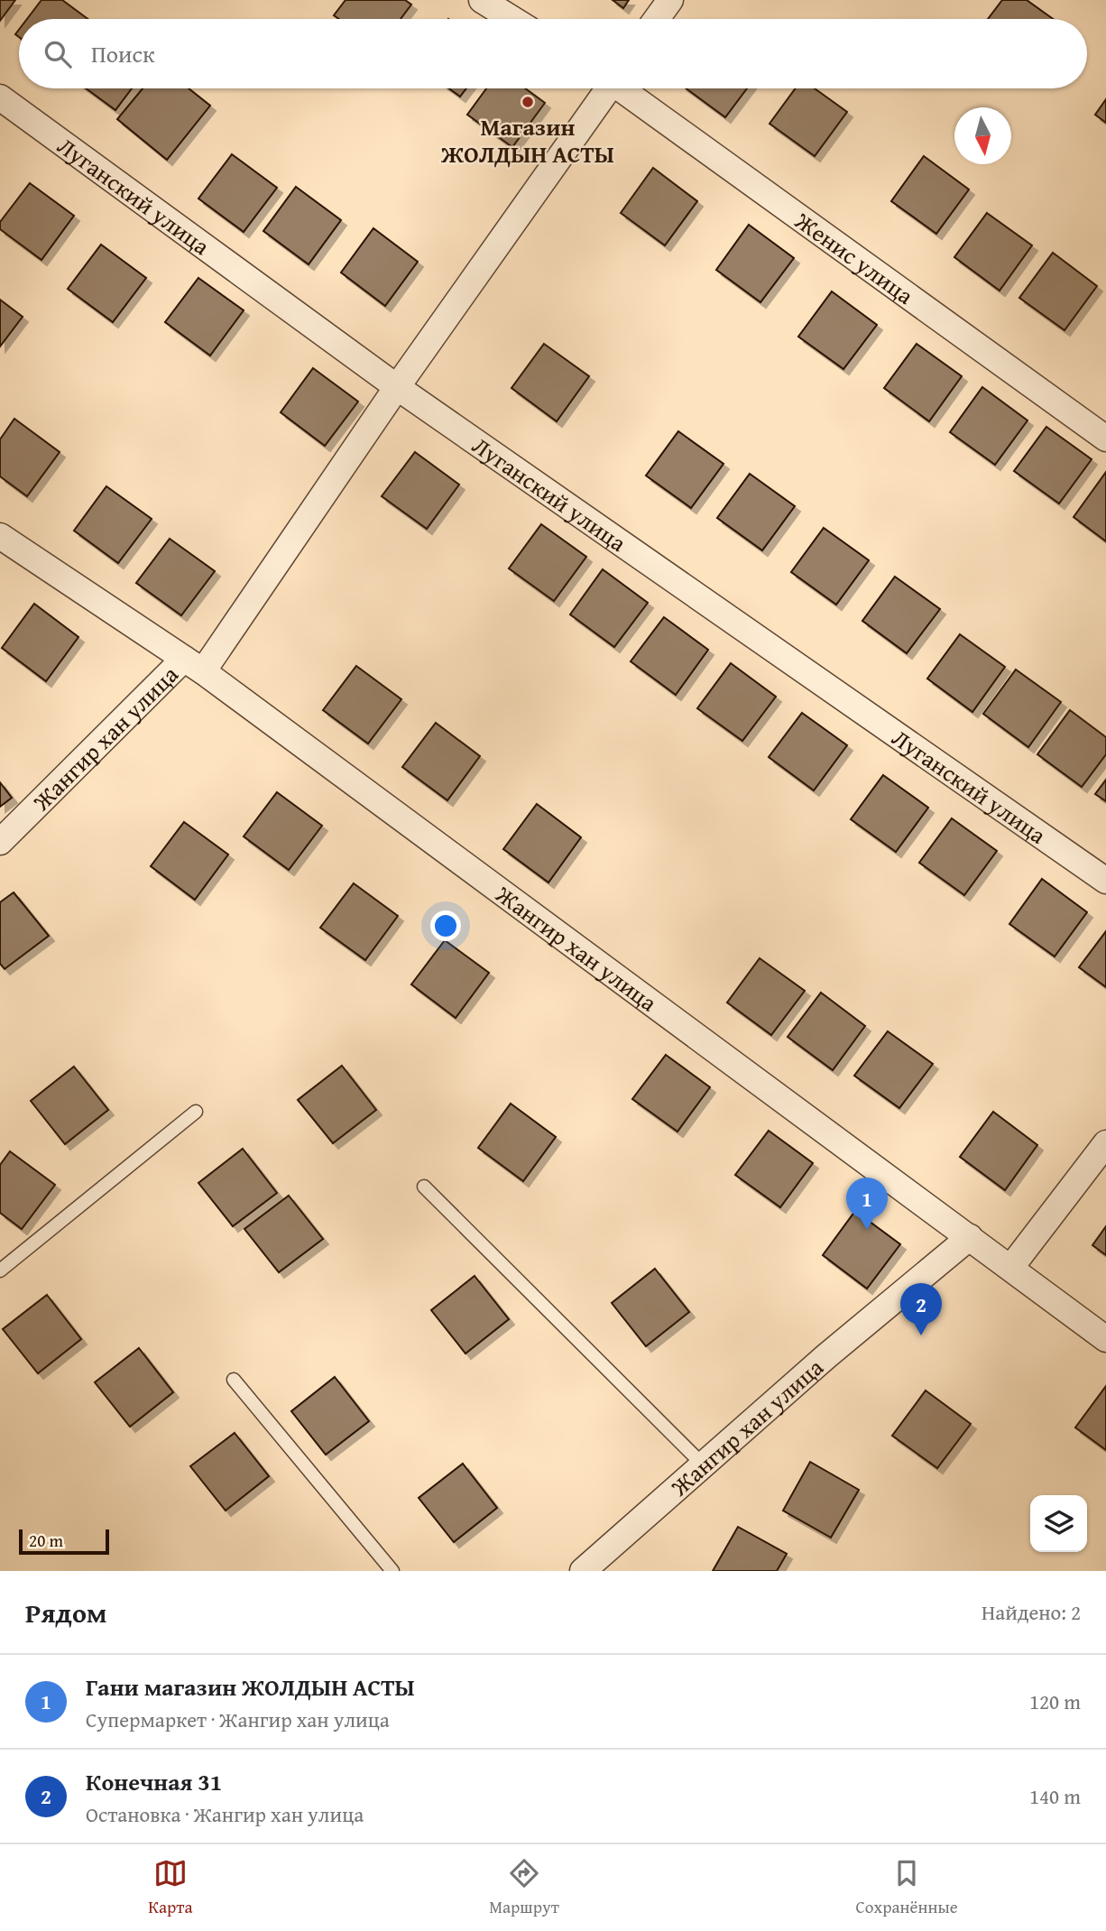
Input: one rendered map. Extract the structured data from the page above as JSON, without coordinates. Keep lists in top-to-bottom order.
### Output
{
  "streets": {
    "street": ["Луганский улица", "Женис улица", "Жангир хан улица"]
  },
  "places": ["Магазин ЖОЛДЫН АСТЫ"],
  "scale_bar": "20 m",
  "north": "bottom",
  "page": {
    "search": "Поиск",
    "pins": ["1", "2"],
    "scale": "20 m",
    "heading": ["Рядом", "Найдено: 2"],
    "list": [
      {
        "mark": "1",
        "name": "Гани магазин ЖОЛДЫН АСТЫ",
        "note": "Супермаркет · Жангир хан улица",
        "value": "120 m"
      },
      {
        "mark": "2",
        "name": "Конечная 31",
        "note": "Остановка · Жангир хан улица",
        "value": "140 m"
      }
    ],
    "nav": ["Карта", "Маршрут", "Сохранённые"]
  }
}
